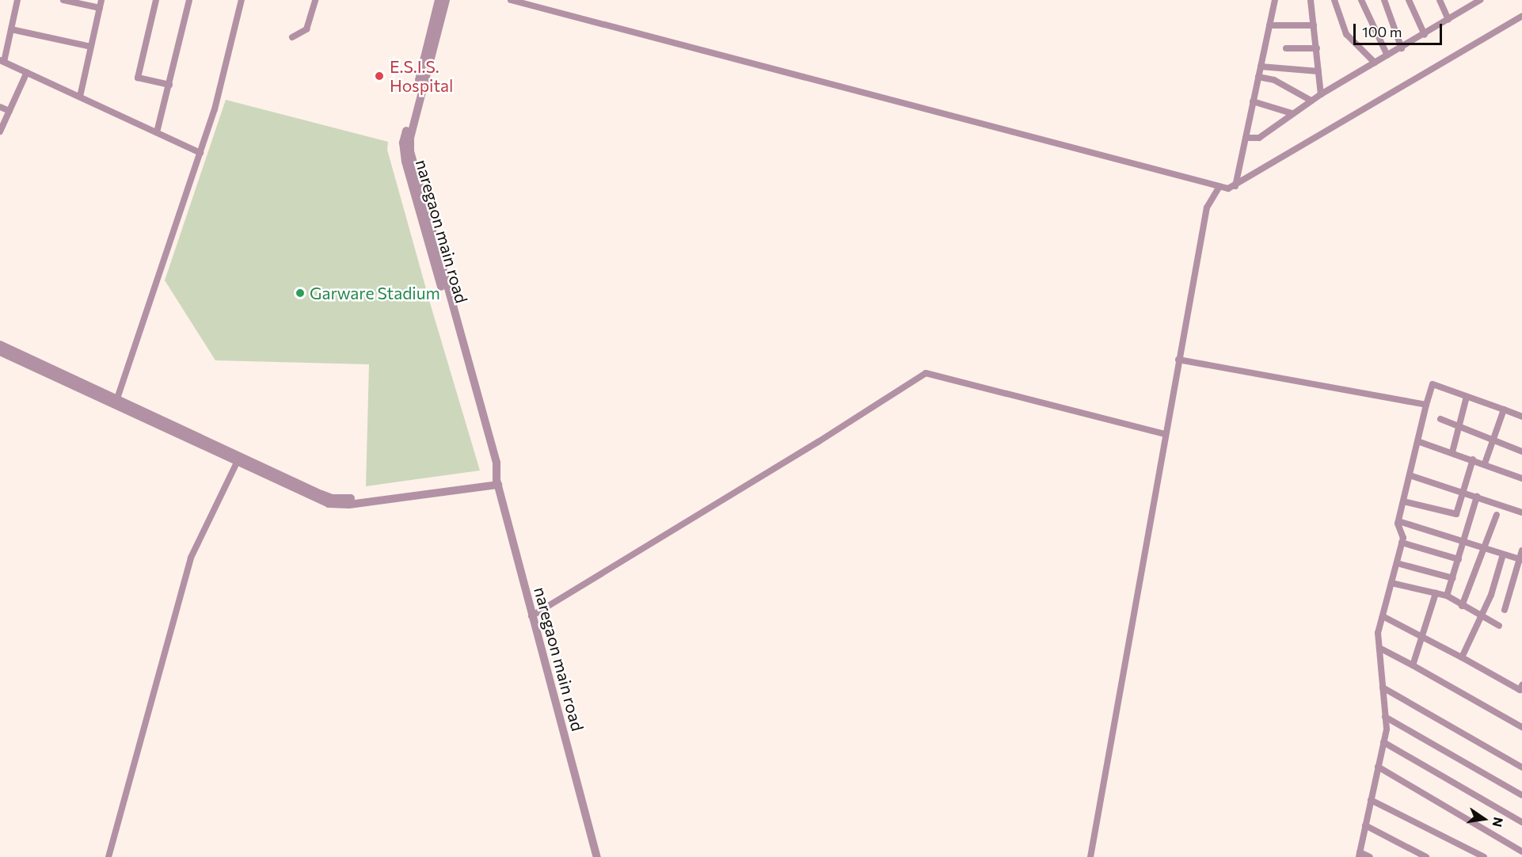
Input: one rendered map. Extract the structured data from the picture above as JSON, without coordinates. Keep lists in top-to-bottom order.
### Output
{
  "streets": {
    "street": ["naregaon main road"]
  },
  "places": ["E.S.I.S. Hospital", "Garware Stadium"],
  "scale_bar": "100 m",
  "north": "right"
}
